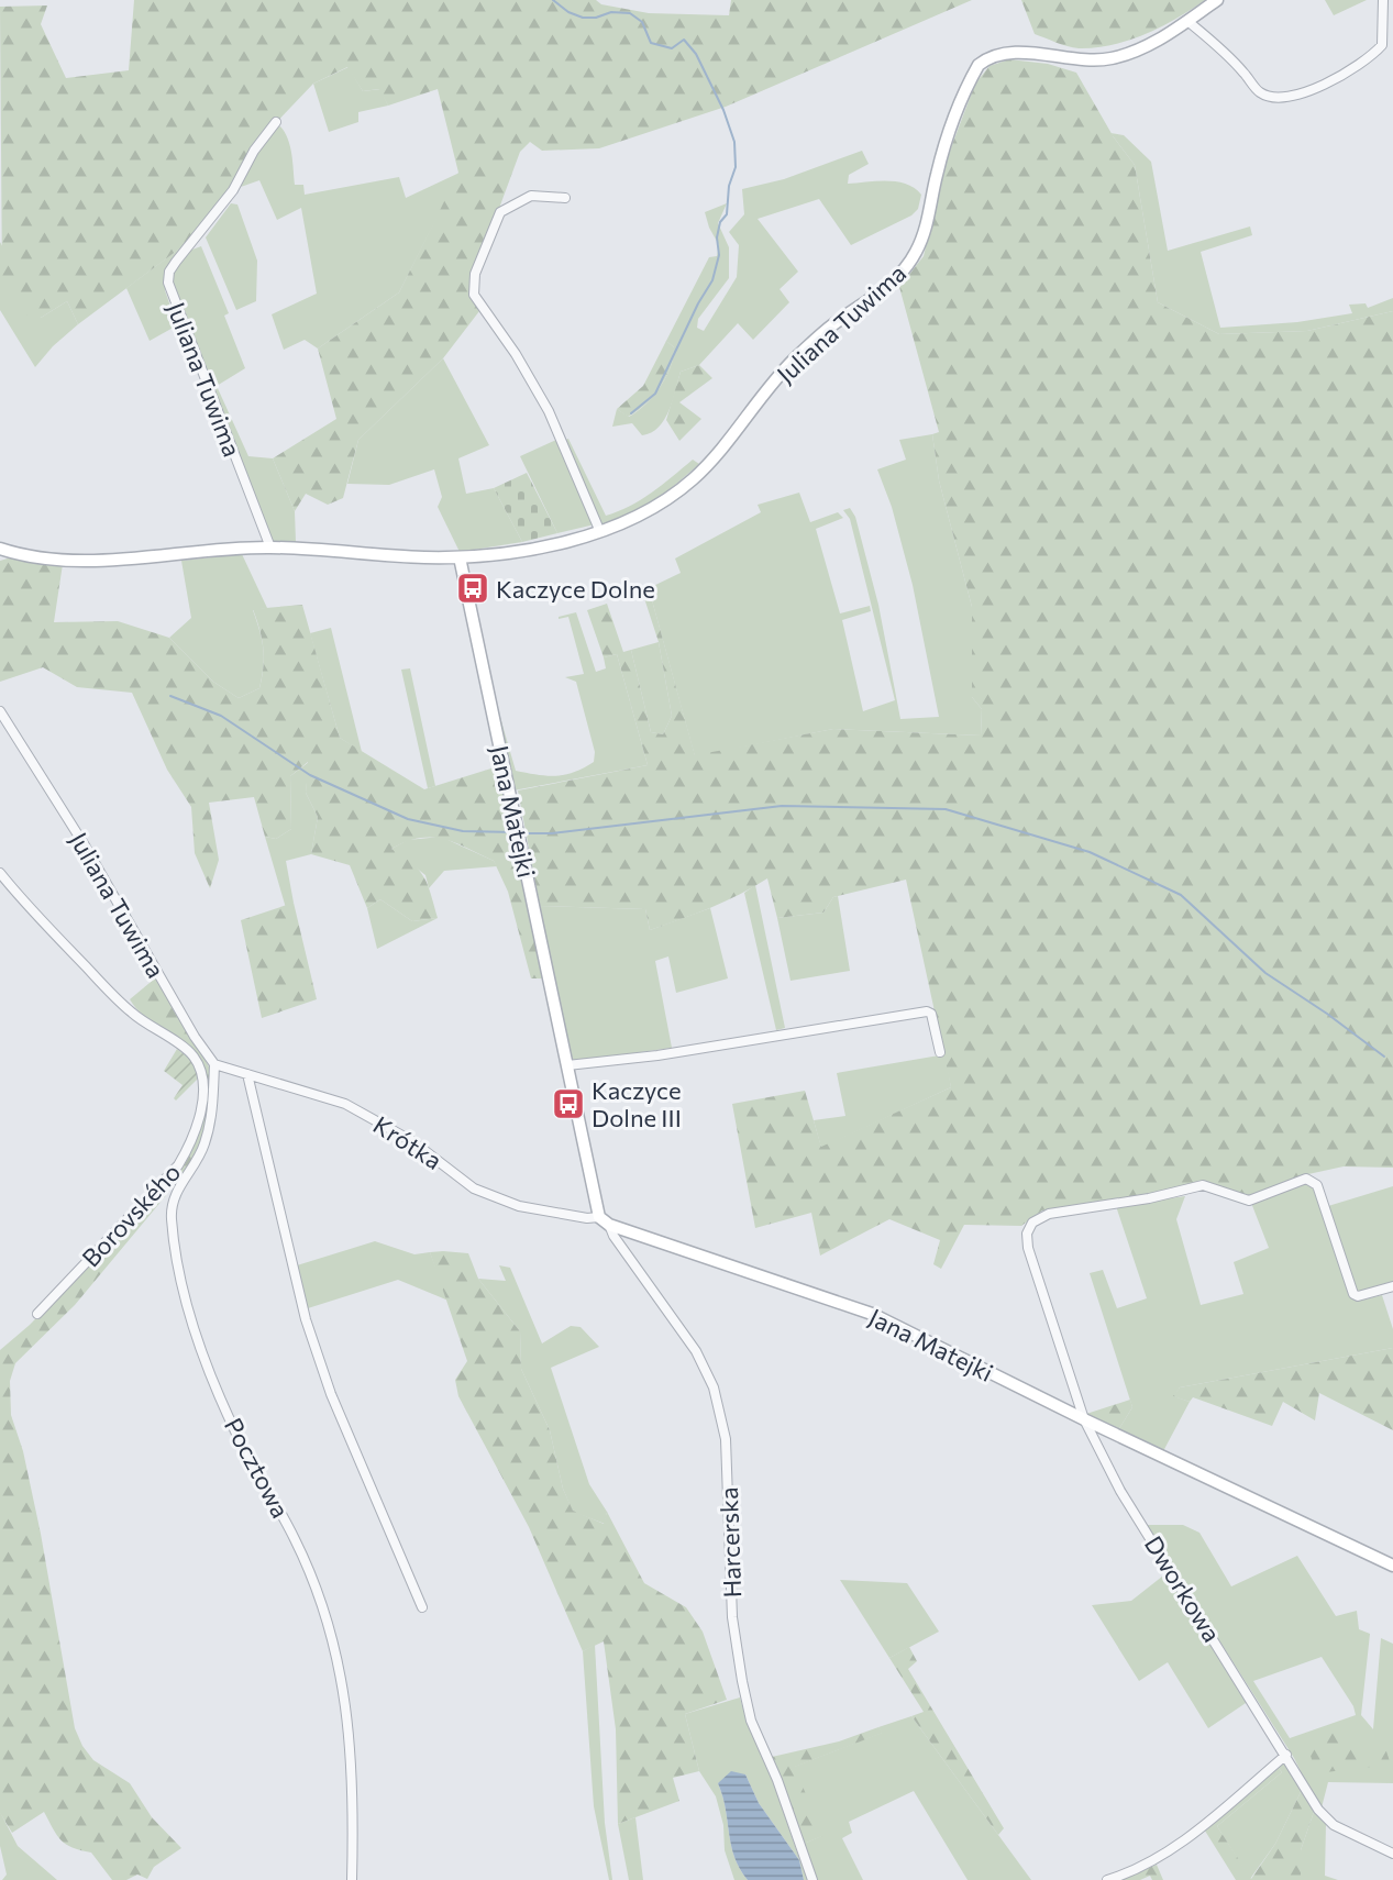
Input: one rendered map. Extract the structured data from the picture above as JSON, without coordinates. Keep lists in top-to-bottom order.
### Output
{
  "streets": {
    "street": [
      "Juliana Tuwima",
      "Jana Matejki",
      "Krótka",
      "Borovského",
      "Pocztowa",
      "Harcerska",
      "Dworkowa"
    ]
  },
  "crossings": [
    ["Juliana Tuwima", "Jana Matejki"],
    ["Juliana Tuwima", "Krótka"],
    ["Juliana Tuwima", "Pocztowa"],
    ["Jana Matejki", "Krótka"],
    ["Jana Matejki", "Harcerska"],
    ["Jana Matejki", "Dworkowa"],
    ["Krótka", "Pocztowa"],
    ["Krótka", "Harcerska"]
  ],
  "places": {
    "bus stop": ["Kaczyce Dolne", "Kaczyce Dolne III"]
  }
}
